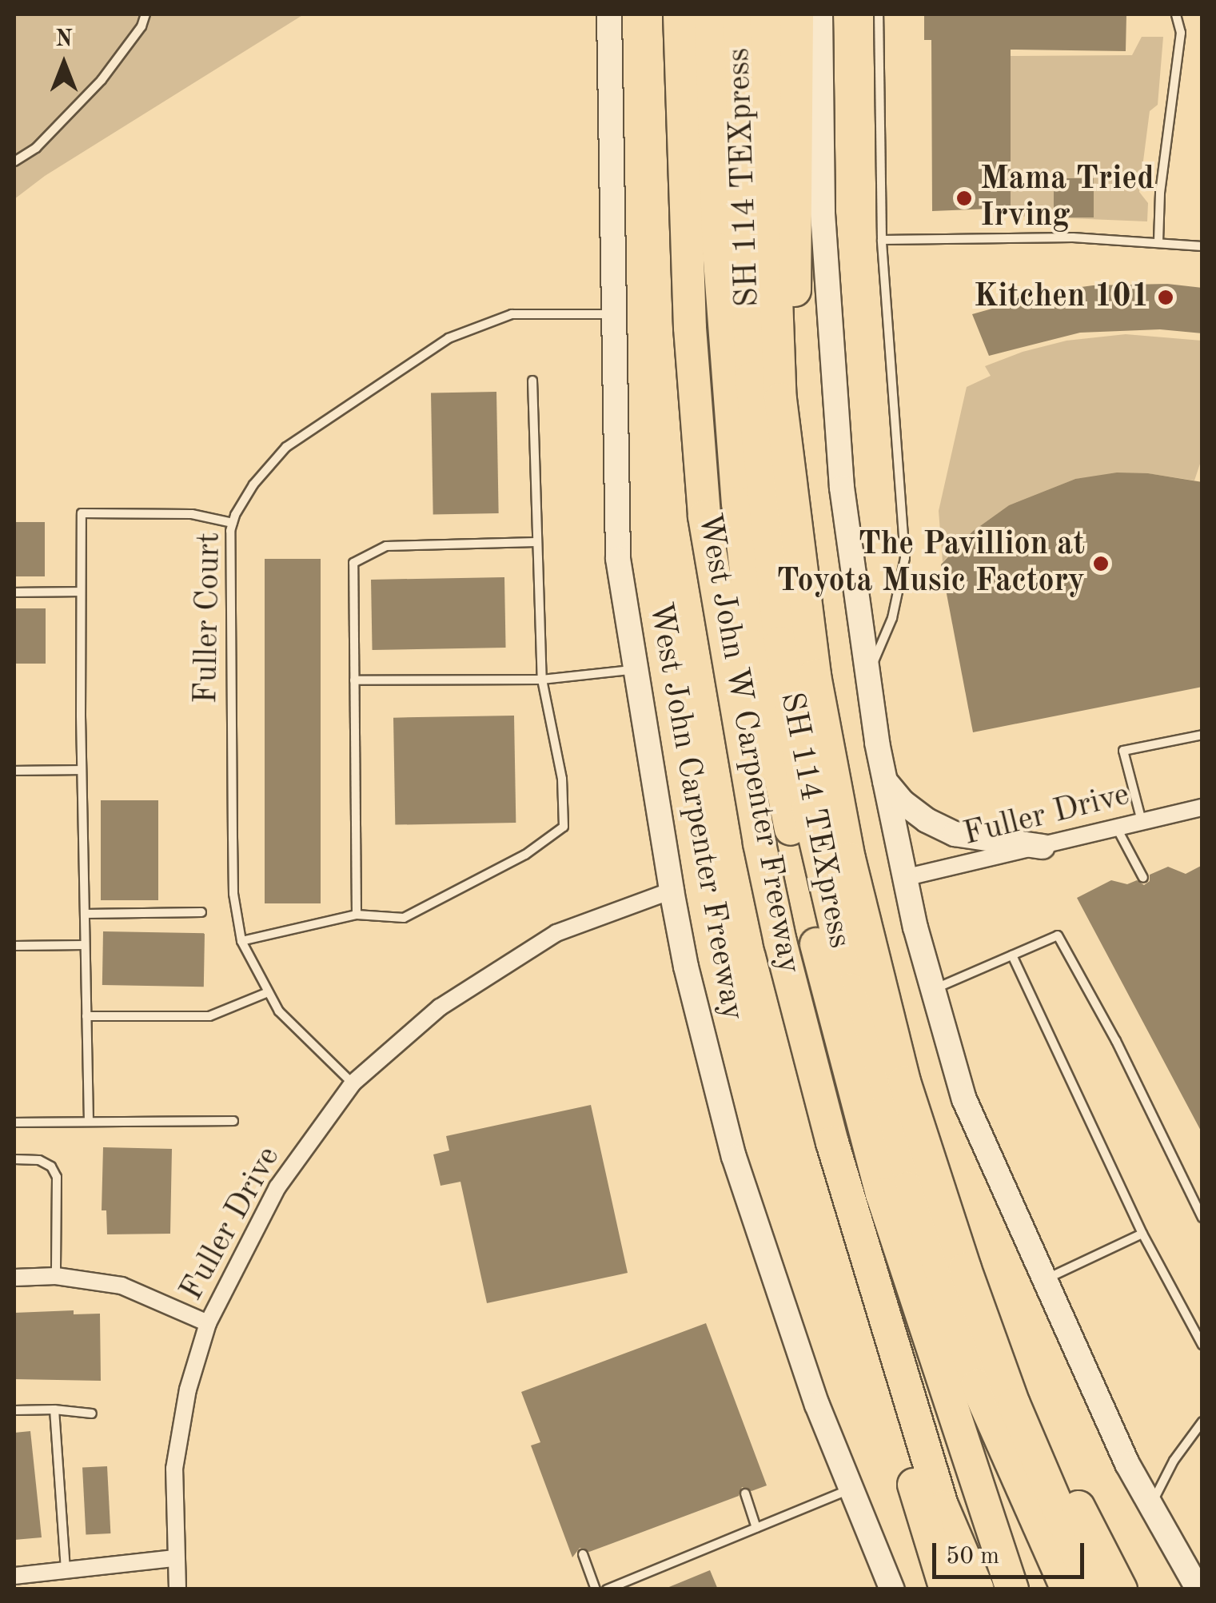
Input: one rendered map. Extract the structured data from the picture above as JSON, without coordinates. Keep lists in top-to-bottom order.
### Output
{
  "streets": {
    "highway": ["SH 114 TEXpress", "West John W Carpenter Freeway"],
    "main road": ["West John Carpenter Freeway"],
    "street": ["Fuller Drive"],
    "lane": ["Fuller Court"]
  },
  "crossings": [
    ["Fuller Court", "West John Carpenter Freeway"],
    ["Fuller Court", "Fuller Drive"],
    ["West John Carpenter Freeway", "Fuller Drive"]
  ],
  "places": ["Mama Tried Irving", "Kitchen 101", "The Pavillion at Toyota Music Factory"],
  "scale_bar": "50 m",
  "north": "top"
}
